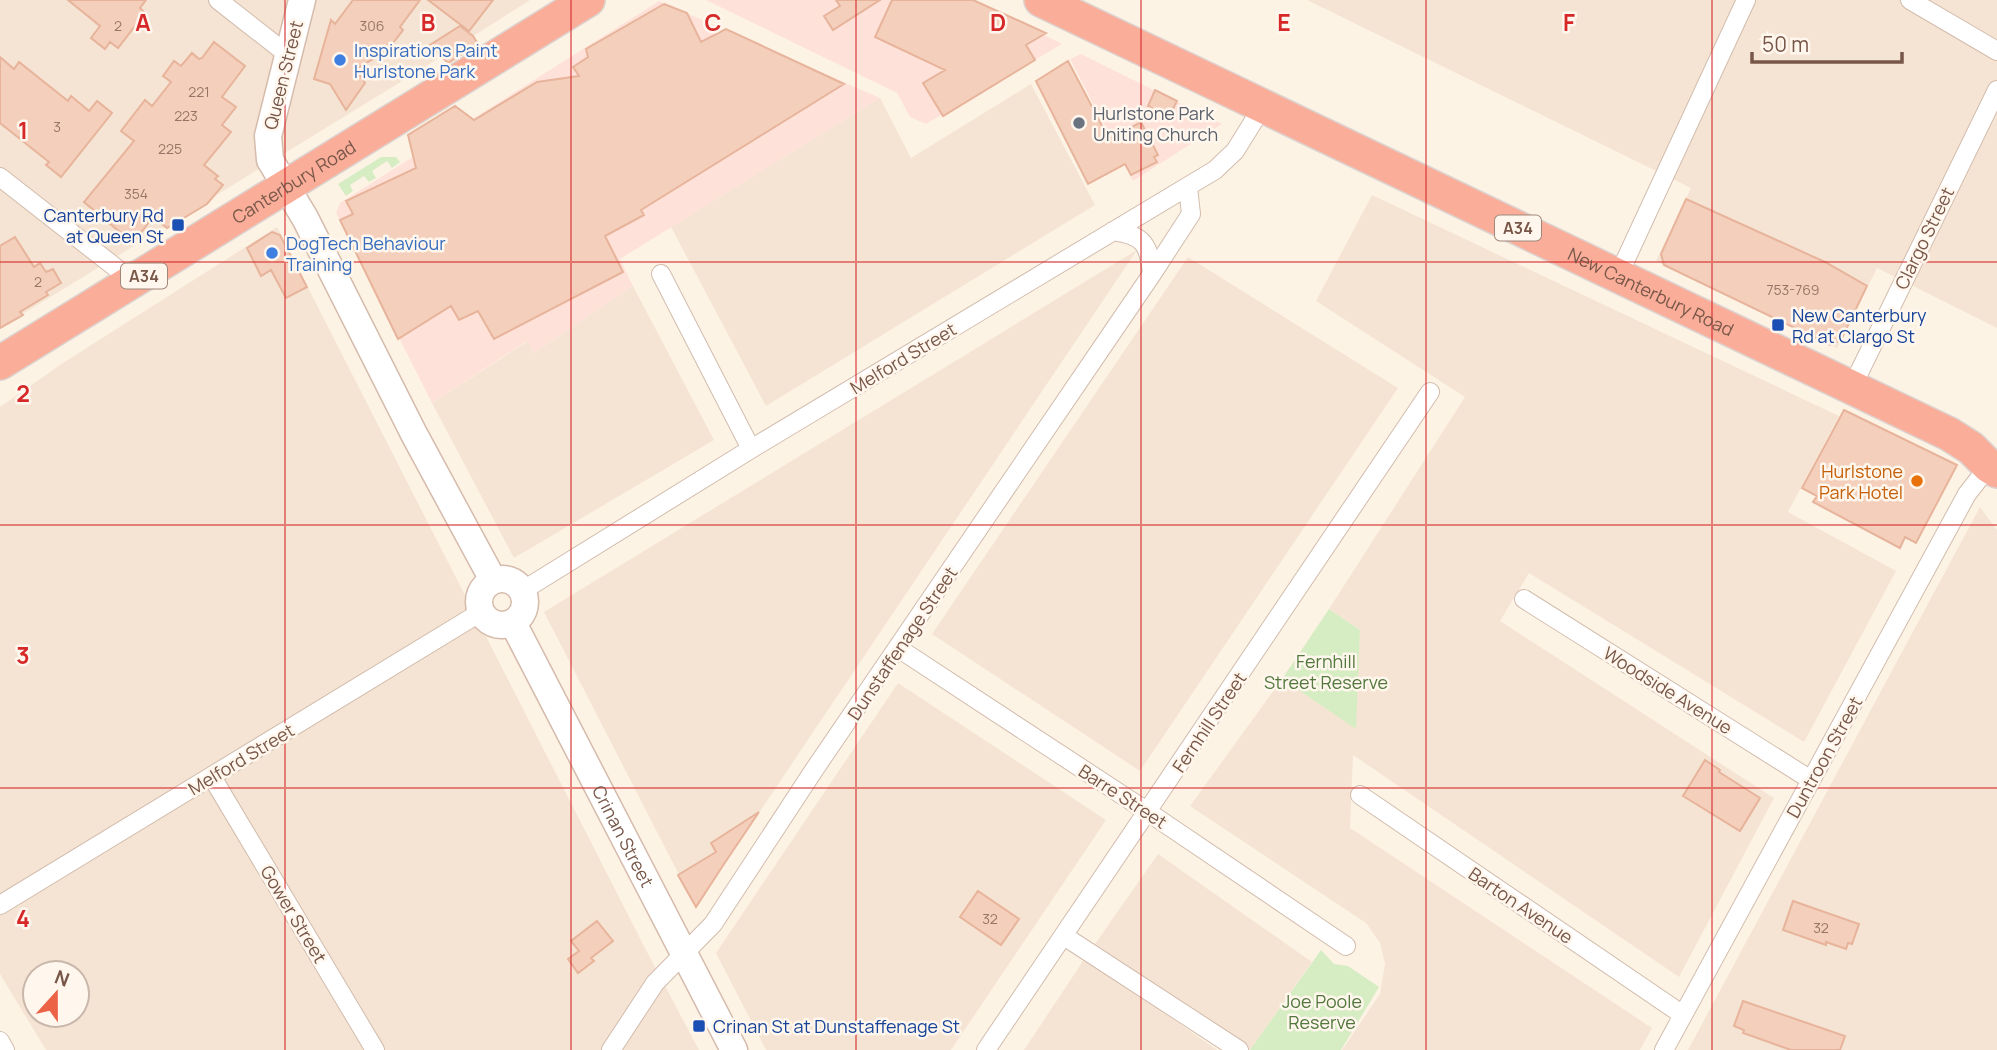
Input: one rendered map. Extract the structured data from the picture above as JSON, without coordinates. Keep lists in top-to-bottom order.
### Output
{
  "streets": {
    "highway": ["Canterbury Road", "A34", "New Canterbury Road"],
    "street": [
      "Queen Street",
      "Clargo Street",
      "Melford Street",
      "Dunstaffenage Street",
      "Woodside Avenue",
      "Fernhill Street",
      "Duntroon Street",
      "Barre Street",
      "Crinan Street",
      "Barton Avenue",
      "Gower Street"
    ]
  },
  "crossings": [
    ["Queen Street", "Canterbury Road"],
    ["Clargo Street", "New Canterbury Road"],
    ["New Canterbury Road", "Melford Street"],
    ["New Canterbury Road", "Duntroon Street"],
    ["Melford Street", "Dunstaffenage Street"],
    ["Melford Street", "Crinan Street"],
    ["Melford Street", "Gower Street"],
    ["Dunstaffenage Street", "Barre Street"],
    ["Dunstaffenage Street", "Crinan Street"],
    ["Woodside Avenue", "Duntroon Street"],
    ["Fernhill Street", "Barre Street"],
    ["Duntroon Street", "Barton Avenue"]
  ],
  "parks": ["Fernhill Street Reserve", "Joe Poole Reserve"],
  "places": {
    "other": [
      "Inspirations Paint Hurlstone Park",
      "Hurlstone Park Uniting Church",
      "DogTech Behaviour Training",
      "Hurlstone Park Hotel"
    ],
    "transit": ["Canterbury Rd at Queen St", "New Canterbury Rd at Clargo St", "Crinan St at Dunstaffenage St"]
  },
  "house_numbers": [
    "2",
    "306",
    "221",
    "223",
    "3",
    "225",
    "354",
    "2",
    "753-769",
    "32",
    "32"
  ],
  "scale_bar": "50 m",
  "north": "top",
  "grid": {
    "columns": [
      "A",
      "B",
      "C",
      "D",
      "E",
      "F"
    ],
    "rows": [
      "1",
      "2",
      "3",
      "4"
    ]
  }
}
